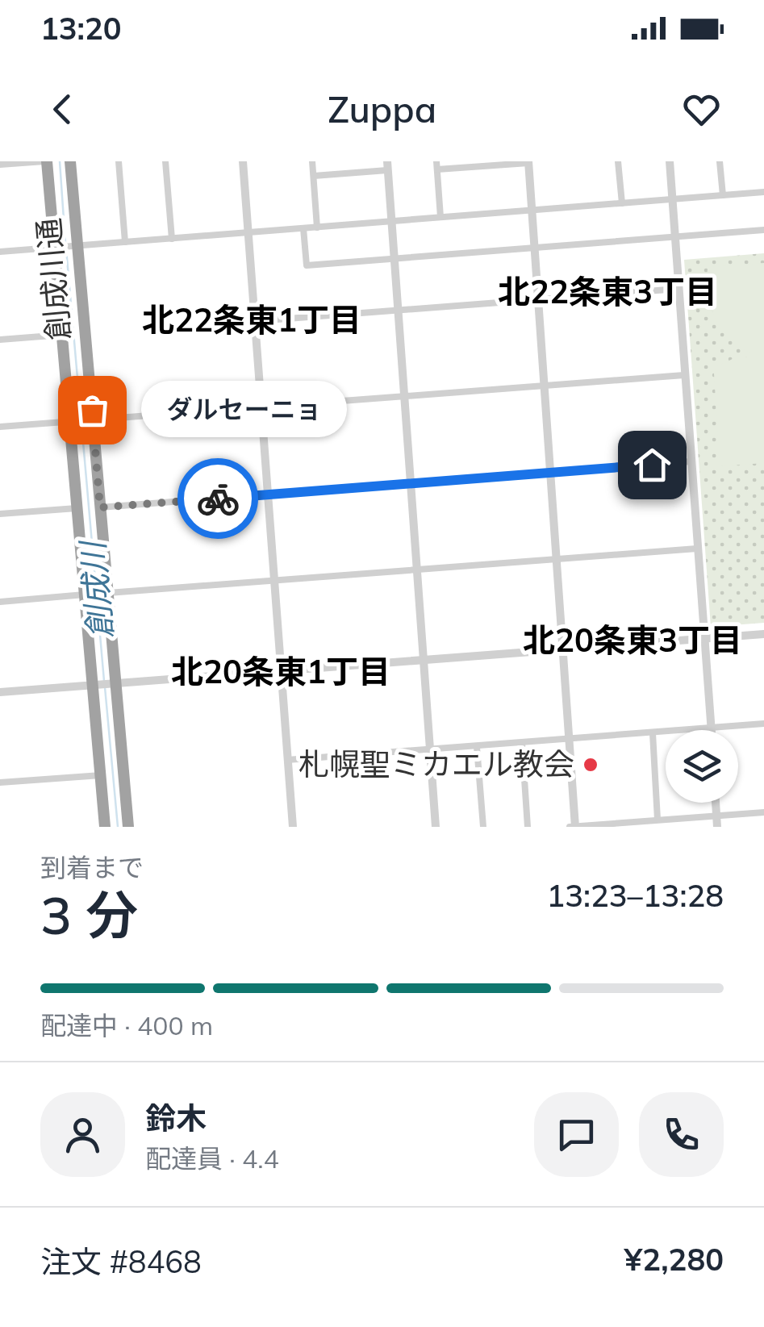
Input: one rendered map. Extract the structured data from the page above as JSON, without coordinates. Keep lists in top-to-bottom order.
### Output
{
  "streets": {
    "highway": ["創成川通"]
  },
  "districts": [
    "北22条東3丁目",
    "北22条東1丁目",
    "北20条東3丁目",
    "北20条東1丁目"
  ],
  "water": ["創成川"],
  "places": ["ダルセーニョ", "札幌聖ミカエル教会"],
  "page": {
    "status": "13:20",
    "header": "Zuppa",
    "bubble": "ダルセーニョ",
    "heading": ["3 分", "到着まで", "13:23–13:28"],
    "panel": [
      "鈴木",
      "配達員 · 4.4",
      "注文 #8468",
      "¥2,280"
    ],
    "bar": "配達中 · 400 m"
  }
}
